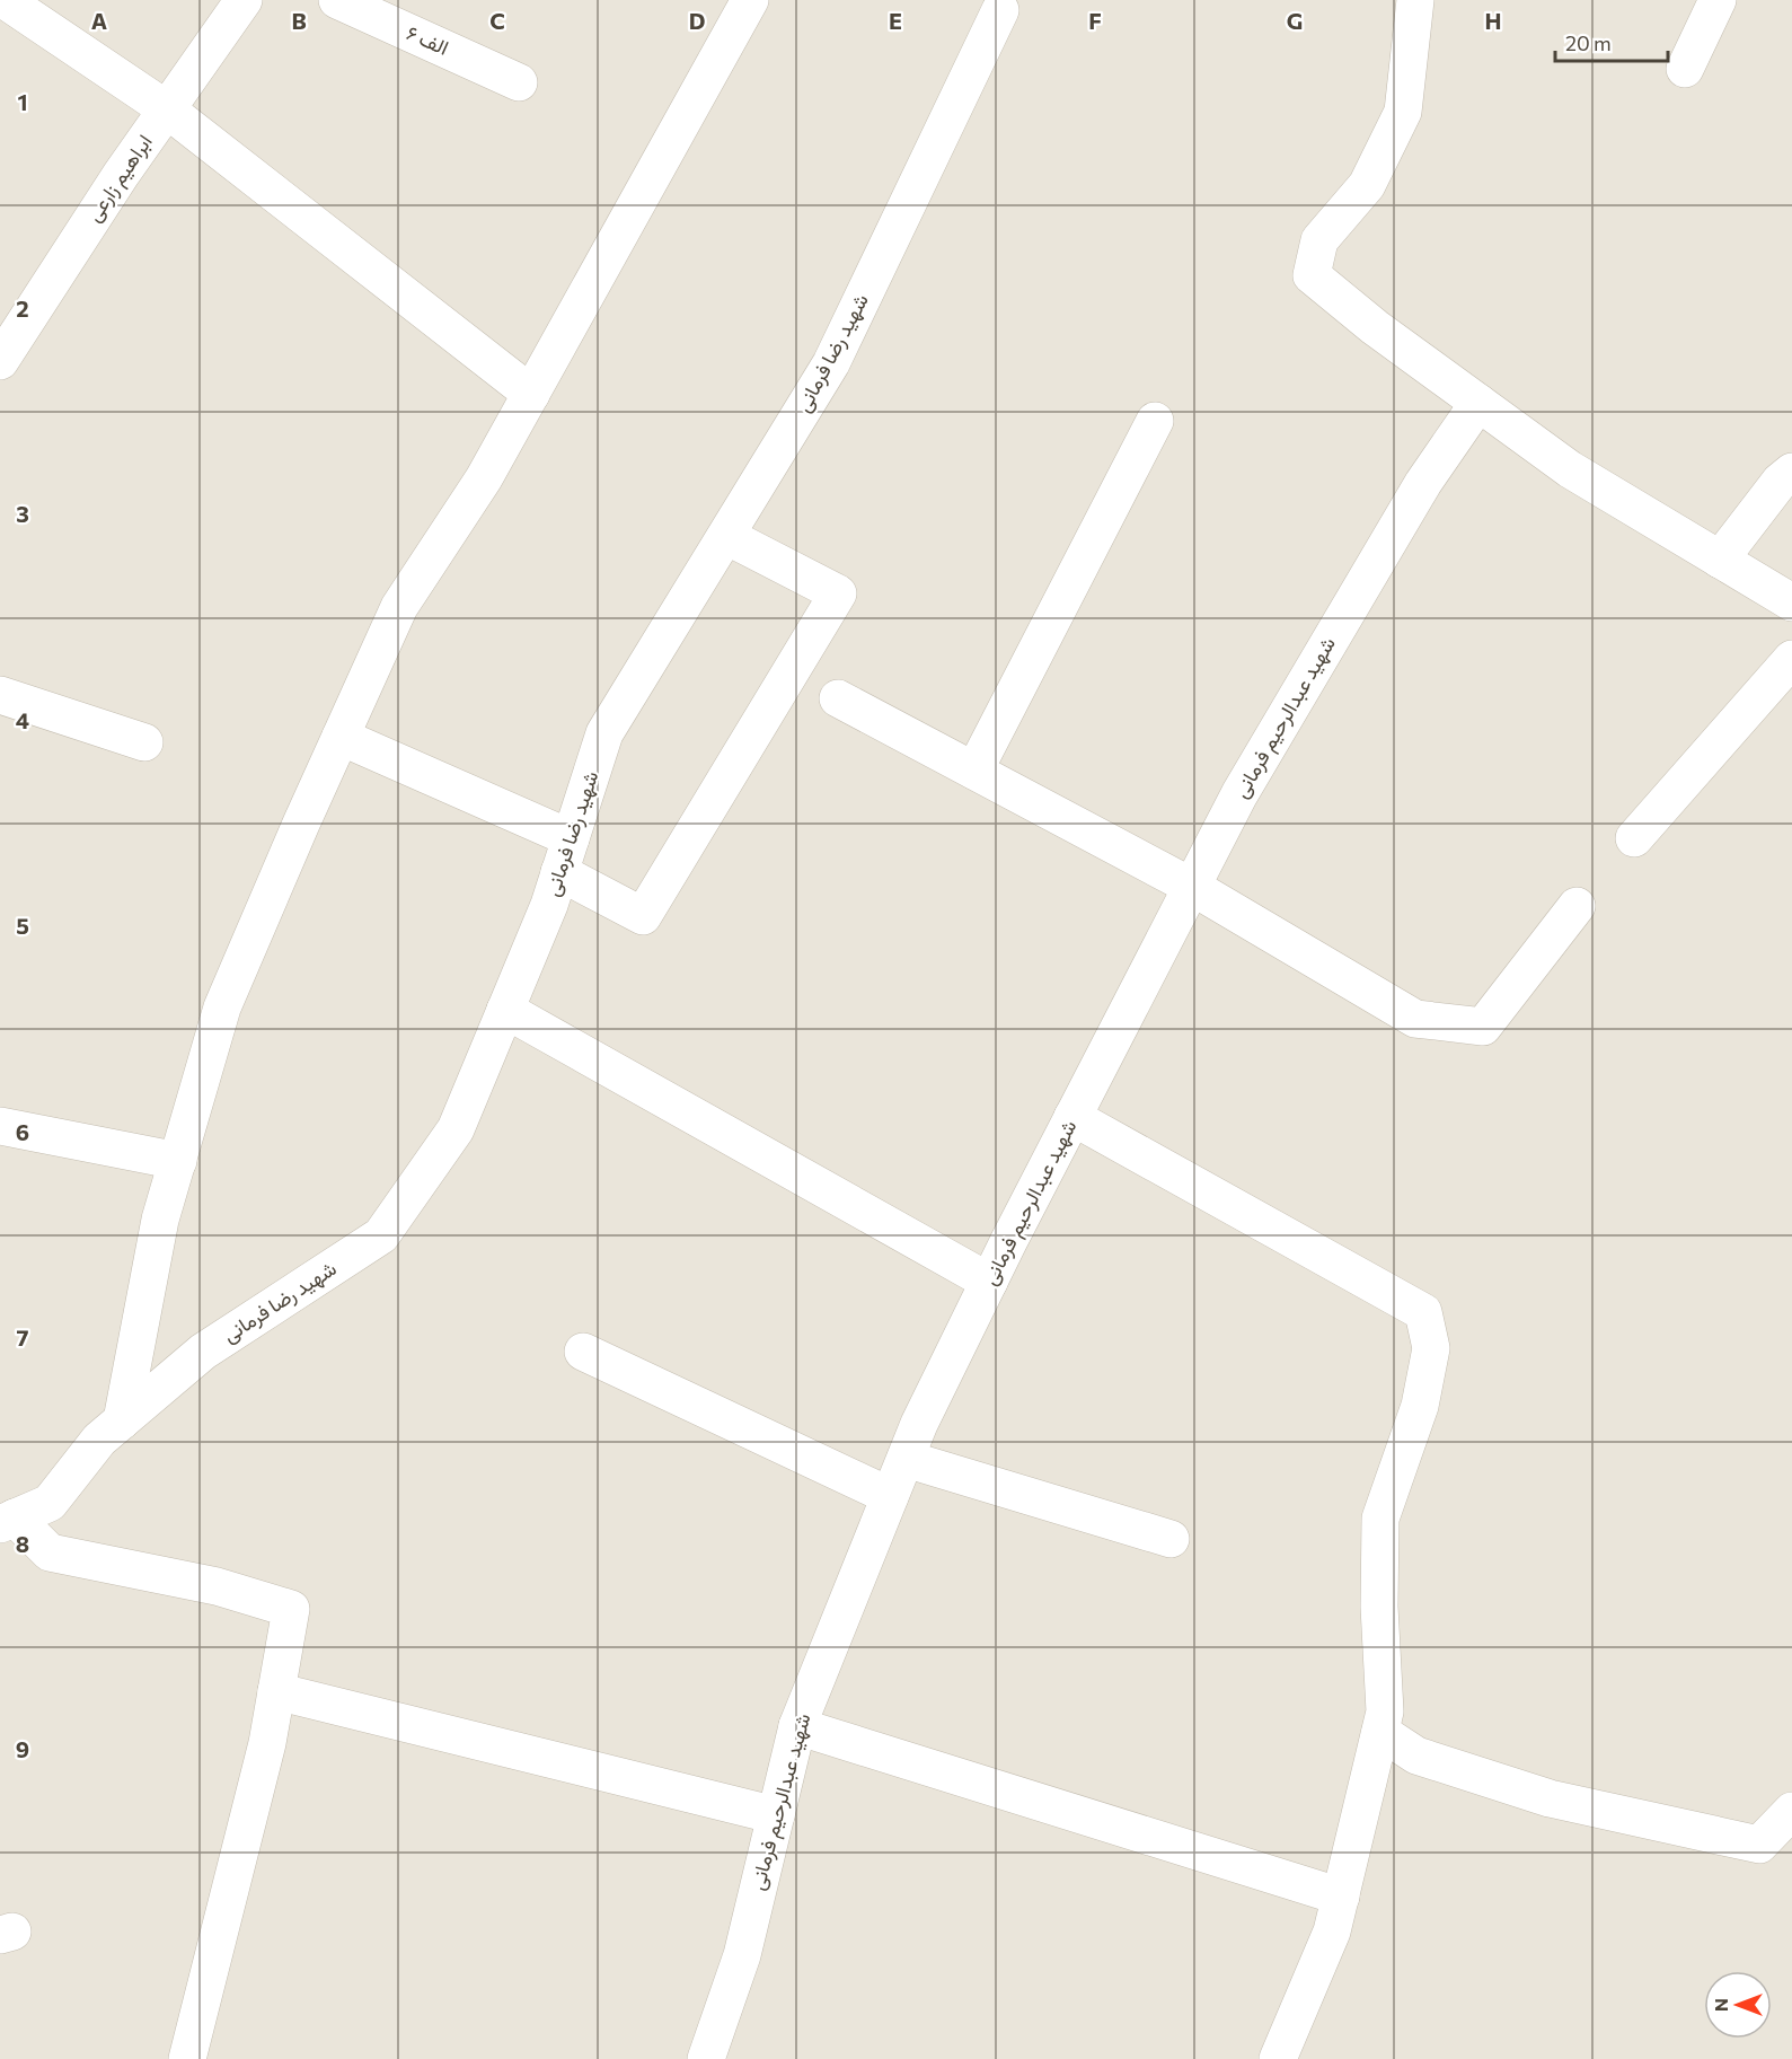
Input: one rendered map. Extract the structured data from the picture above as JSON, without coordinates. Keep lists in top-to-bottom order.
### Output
{
  "streets": {
    "street": [
      "۶ الف",
      "ابراهیم زارعی",
      "شهید رضا فرمانی",
      "شهید عبدالرحیم فرمانی"
    ]
  },
  "scale_bar": "20 m",
  "north": "left",
  "grid": {
    "columns": [
      "A",
      "B",
      "C",
      "D",
      "E",
      "F",
      "G",
      "H"
    ],
    "rows": [
      "1",
      "2",
      "3",
      "4",
      "5",
      "6",
      "7",
      "8",
      "9"
    ]
  }
}
